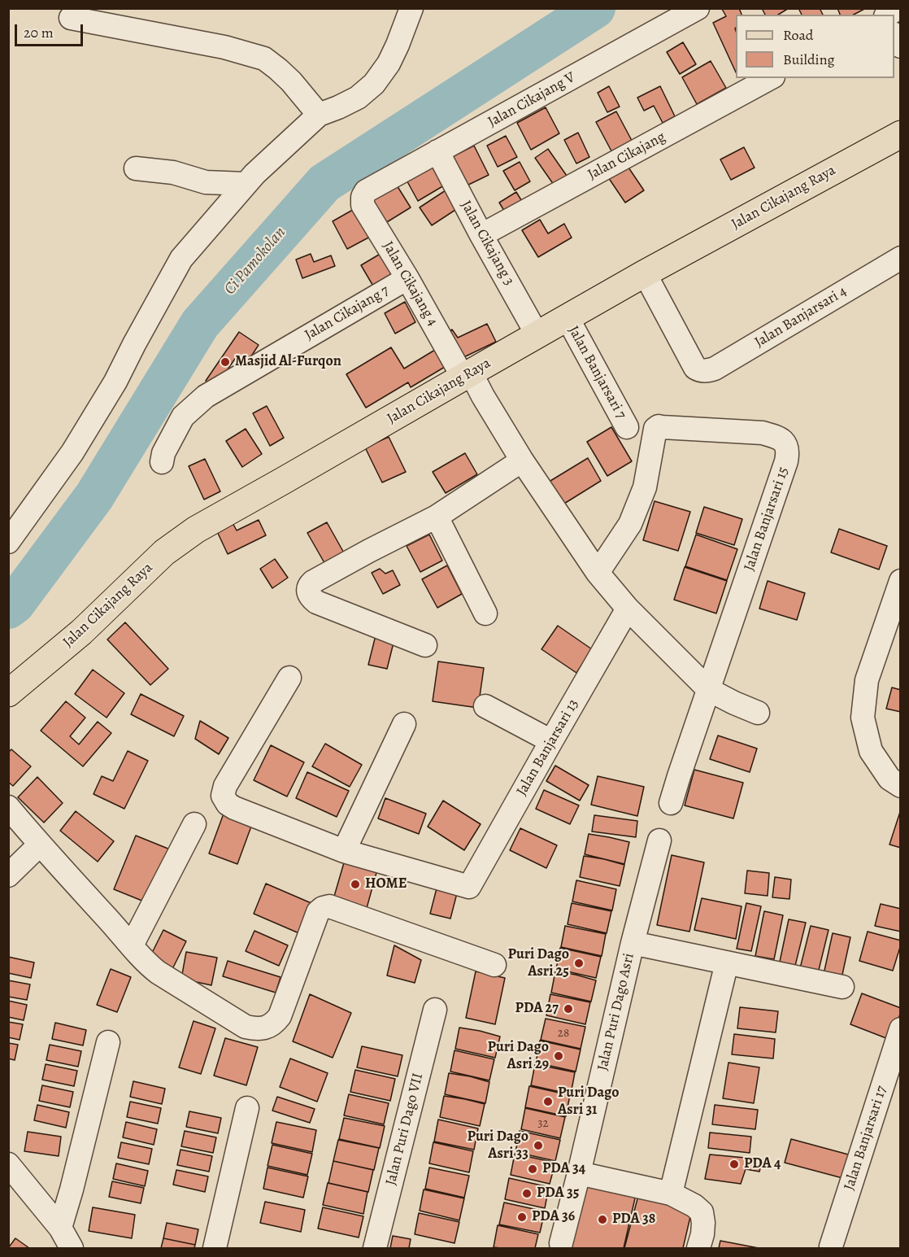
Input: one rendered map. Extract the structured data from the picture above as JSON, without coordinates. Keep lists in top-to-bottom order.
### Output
{
  "streets": {
    "main road": ["Jalan Cikajang Raya"],
    "street": [
      "Jalan Cikajang V",
      "Jalan Cikajang",
      "Jalan Cikajang 3",
      "Jalan Cikajang 4",
      "Jalan Cikajang 7",
      "Jalan Banjarsari 4",
      "Jalan Banjarsari 7",
      "Jalan Banjarsari 15",
      "Jalan Banjarsari 13",
      "Jalan Puri Dago Asri",
      "Jalan Puri Dago VII",
      "Jalan Banjarsari 17"
    ]
  },
  "crossings": [
    ["Jalan Cikajang V", "Jalan Cikajang 3"],
    ["Jalan Cikajang V", "Jalan Cikajang 4"],
    ["Jalan Cikajang", "Jalan Cikajang 3"],
    ["Jalan Cikajang Raya", "Jalan Cikajang 3"],
    ["Jalan Cikajang Raya", "Jalan Cikajang 4"],
    ["Jalan Cikajang Raya", "Jalan Banjarsari 4"],
    ["Jalan Cikajang Raya", "Jalan Banjarsari 7"],
    ["Jalan Cikajang 4", "Jalan Cikajang 7"],
    ["Jalan Cikajang 4", "Jalan Banjarsari 15"],
    ["Jalan Cikajang 4", "Jalan Banjarsari 13"]
  ],
  "water": ["Ci Pamokolan"],
  "places": [
    "Masjid Al-Furqon",
    "HOME",
    "Puri Dago Asri 25",
    "PDA 27",
    "Puri Dago Asri 29",
    "Puri Dago Asri 31",
    "Puri Dago Asri 33",
    "PDA 4",
    "PDA 34",
    "PDA 35",
    "PDA 36",
    "PDA 38"
  ],
  "house_numbers": ["28", "32"],
  "legend": ["Road", "Building"],
  "scale_bar": "20 m"
}
